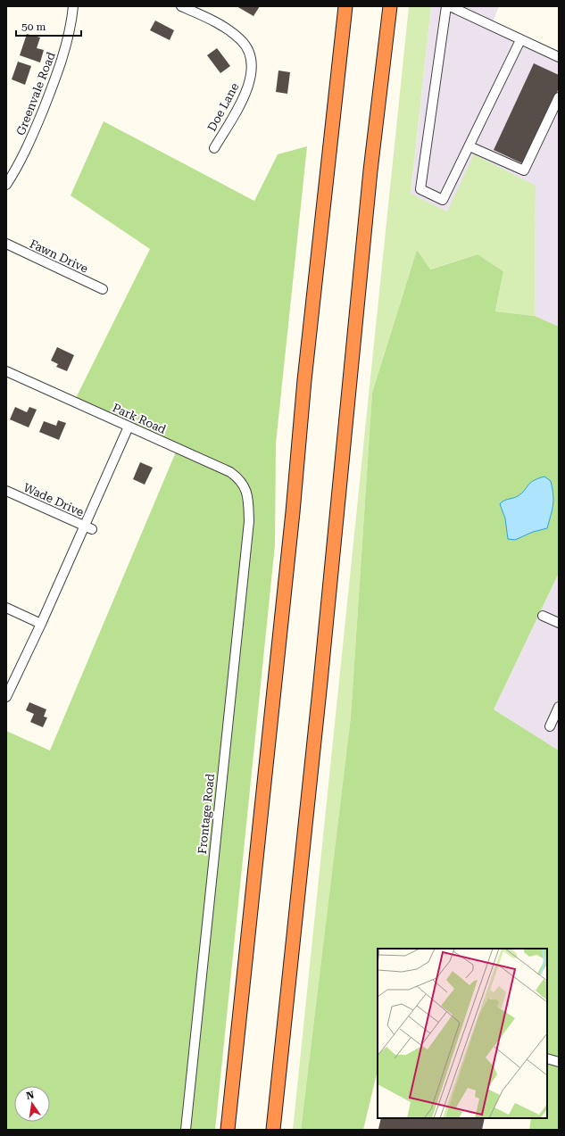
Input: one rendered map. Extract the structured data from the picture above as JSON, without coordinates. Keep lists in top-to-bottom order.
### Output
{
  "streets": {
    "street": [
      "Greenvale Road",
      "Doe Lane",
      "Fawn Drive",
      "Park Road",
      "Wade Drive",
      "Frontage Road"
    ]
  },
  "crossings": [
    ["Park Road", "Frontage Road"]
  ],
  "scale_bar": "50 m",
  "north": "top"
}
